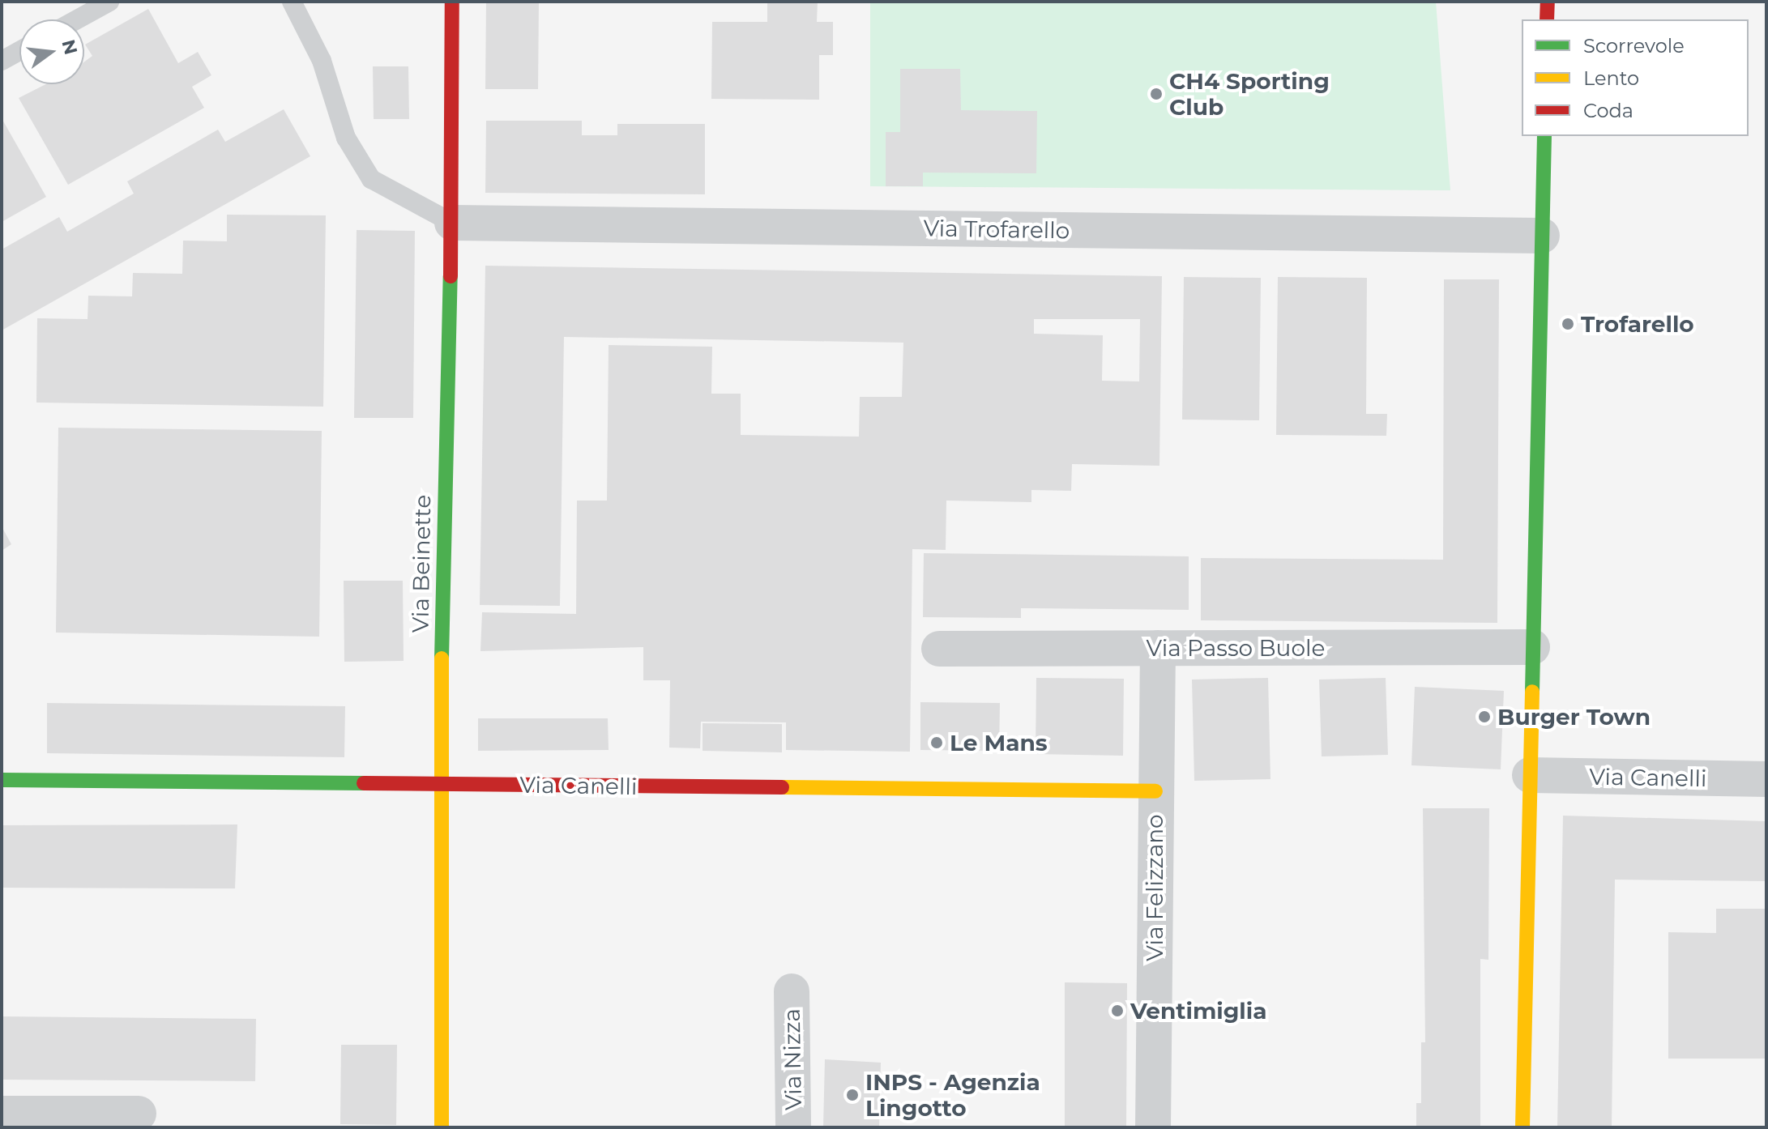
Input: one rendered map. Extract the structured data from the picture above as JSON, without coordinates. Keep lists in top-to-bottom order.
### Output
{
  "streets": {
    "street": [
      "Via Trofarello",
      "Via Beinette",
      "Via Passo Buole",
      "Via Canelli",
      "Via Felizzano",
      "Via Nizza"
    ]
  },
  "crossings": [
    ["Via Trofarello", "Via Beinette"],
    ["Via Beinette", "Via Canelli"],
    ["Via Passo Buole", "Via Felizzano"],
    ["Via Canelli", "Via Felizzano"]
  ],
  "places": [
    "CH4 Sporting Club",
    "Trofarello",
    "Burger Town",
    "Le Mans",
    "Ventimiglia",
    "INPS - Agenzia Lingotto"
  ],
  "legend": ["Scorrevole", "Lento", "Coda"],
  "north": "right"
}
